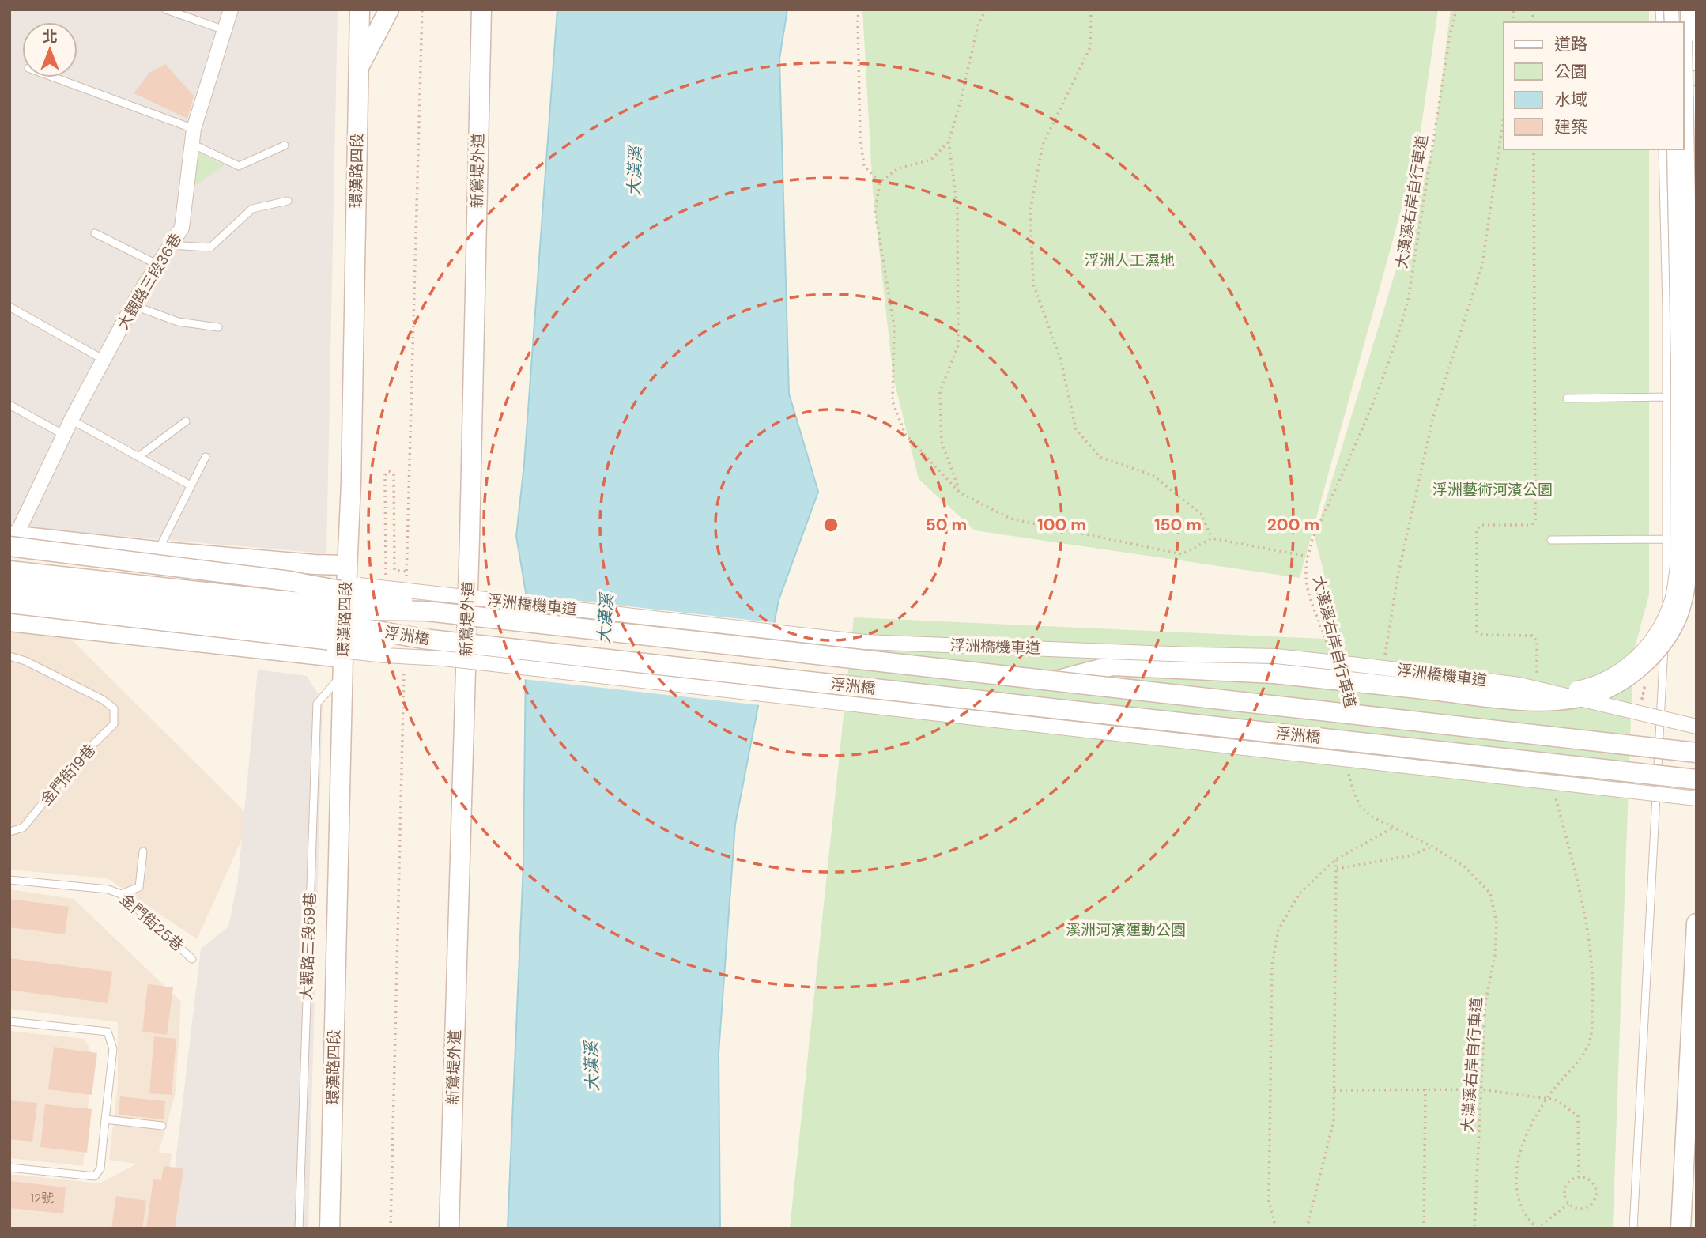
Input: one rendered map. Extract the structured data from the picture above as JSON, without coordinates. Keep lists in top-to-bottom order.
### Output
{
  "streets": {
    "main road": ["環漢路四段", "新鶯堤外道", "浮洲橋"],
    "street": ["大觀路三段36巷", "浮洲橋機車道"],
    "lane": ["金門街19巷", "金門街25巷", "大觀路三段59巷"],
    "path": ["大漢溪右岸自行車道"]
  },
  "crossings": [
    ["環漢路四段", "大觀路三段59巷"]
  ],
  "water": ["大漢溪"],
  "parks": ["浮洲人工濕地", "浮洲藝術河濱公園", "溪洲河濱運動公園"],
  "house_numbers": ["12號"],
  "legend": [
    "道路",
    "公園",
    "水域",
    "建築"
  ],
  "north": "top",
  "rings": [
    "50 m",
    "100 m",
    "150 m",
    "200 m"
  ]
}
